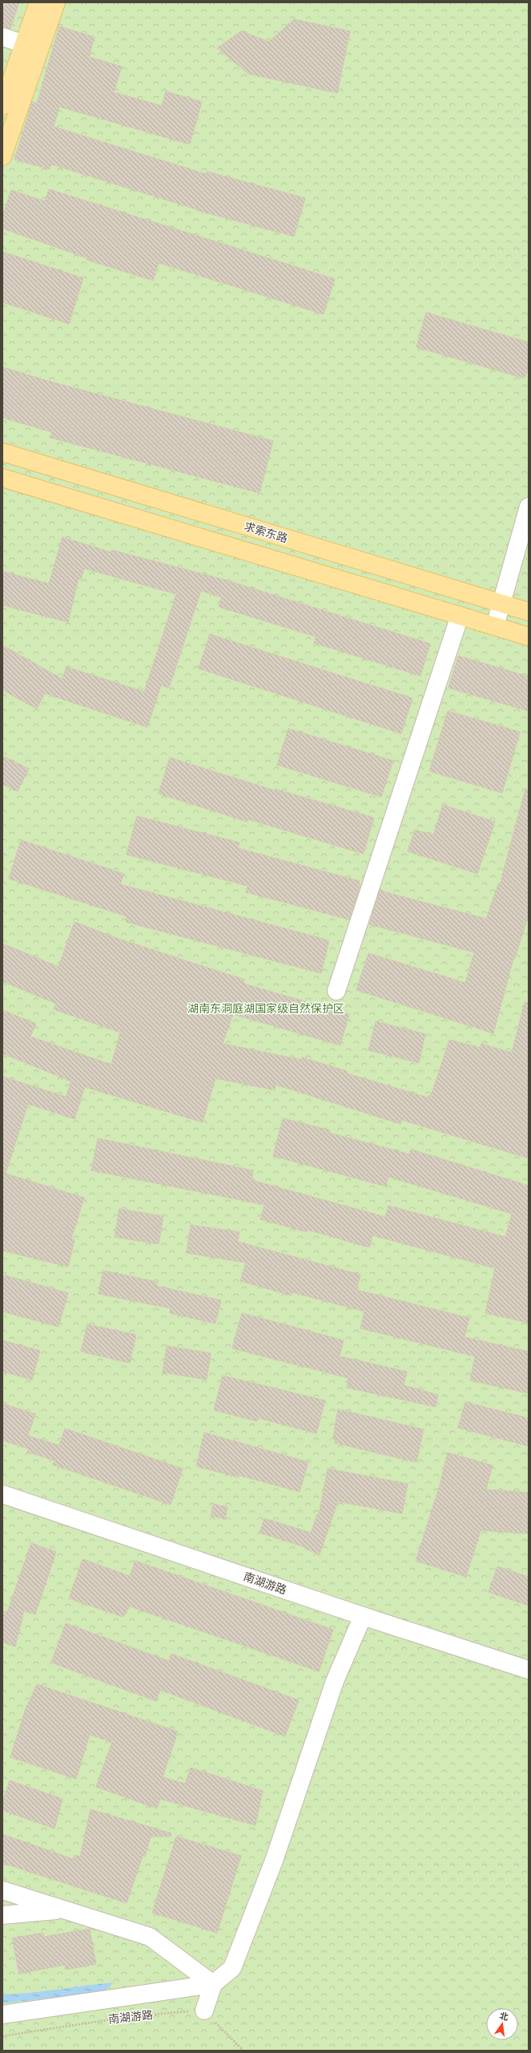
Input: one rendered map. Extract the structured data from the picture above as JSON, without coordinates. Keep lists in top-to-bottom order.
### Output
{
  "streets": {
    "main road": ["求索东路"],
    "street": ["南湖游路"]
  },
  "parks": ["湖南东洞庭湖国家级自然保护区"],
  "north": "top"
}
